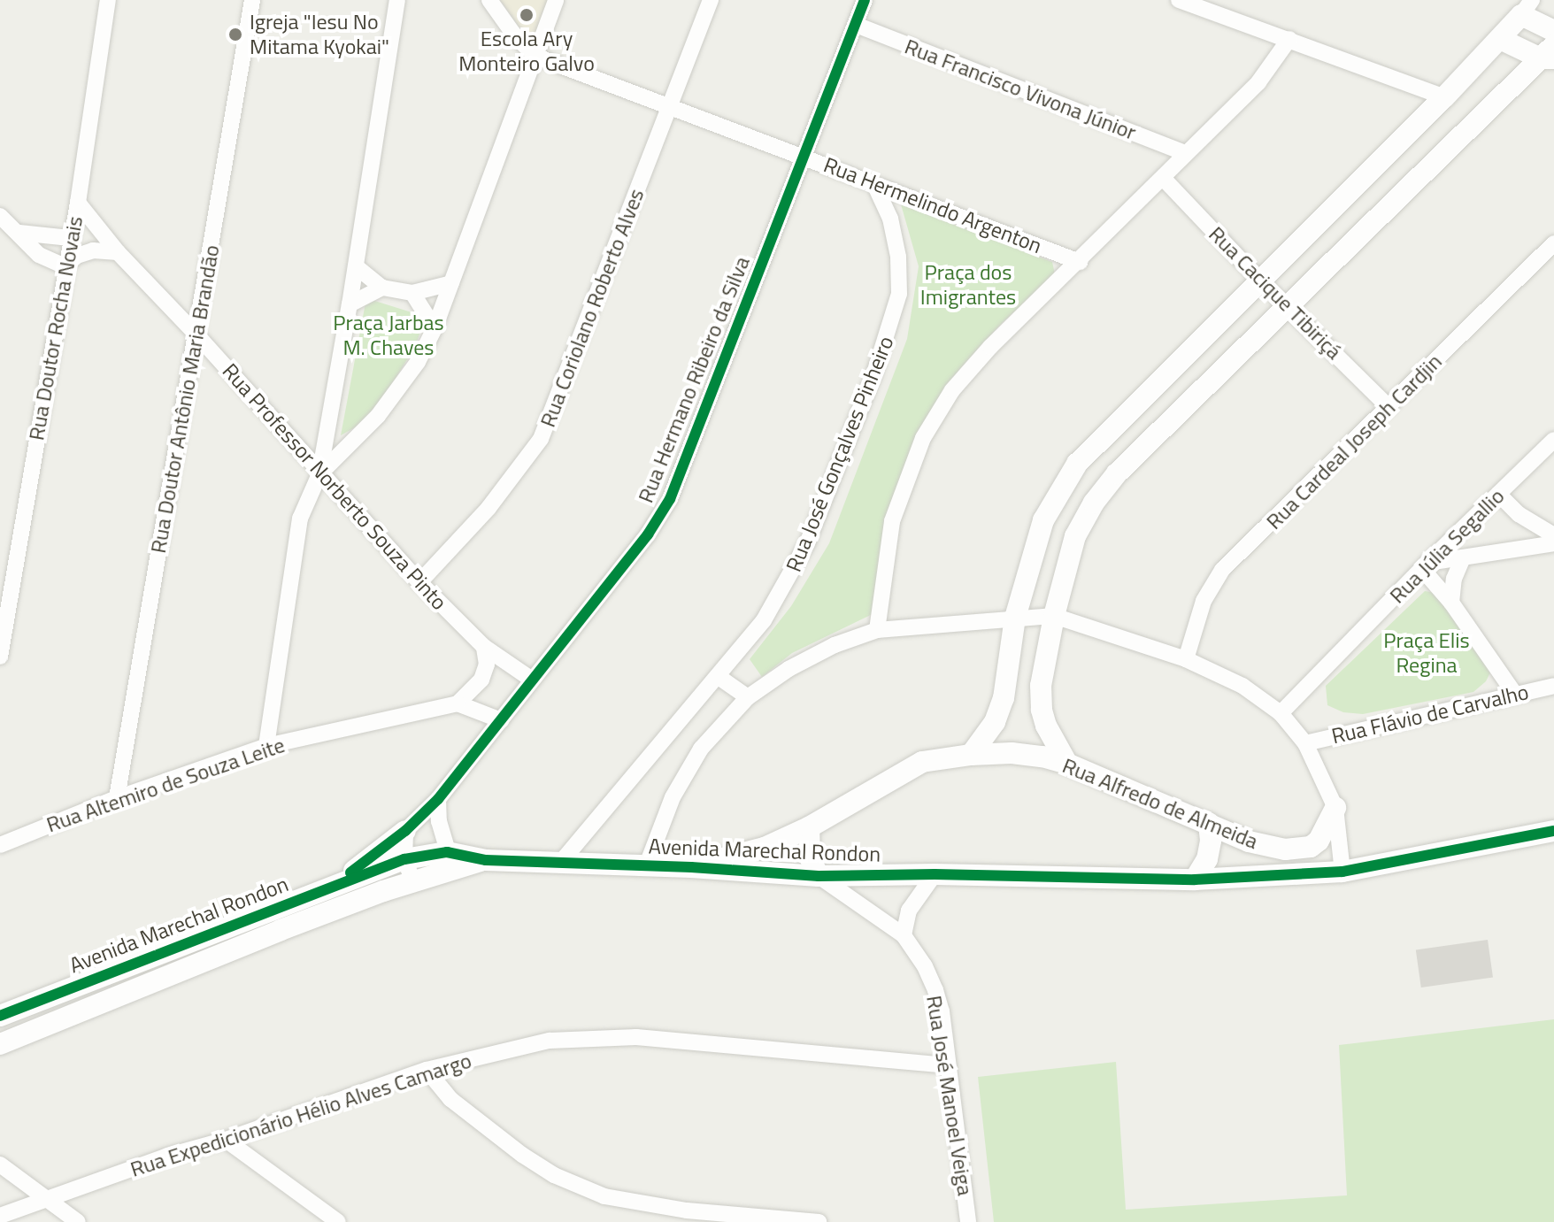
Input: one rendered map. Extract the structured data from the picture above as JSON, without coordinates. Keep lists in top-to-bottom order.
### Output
{
  "streets": {
    "street": [
      "Rua Francisco Vivona Júnior",
      "Rua Hermelindo Argenton",
      "Rua Cacique Tibiriçá",
      "Rua Coriolano Roberto Alves",
      "Rua Doutor Rocha Novais",
      "Rua Hermano Ribeiro da Silva",
      "Rua Doutor Antônio Maria Brandão",
      "Rua Cardeal Joseph Cardjin",
      "Rua José Gonçalves Pinheiro",
      "Rua Professor Norberto Souza Pinto",
      "Rua Júlia Segallio",
      "Rua Flávio de Carvalho",
      "Rua Altemiro de Souza Leite",
      "Rua Alfredo de Almeida",
      "Avenida Marechal Rondon",
      "Rua José Manoel Veiga",
      "Rua Expedicionário Hélio Alves Camargo"
    ]
  },
  "crossings": [
    ["Rua Francisco Vivona Júnior", "Rua Hermano Ribeiro da Silva"],
    ["Rua Hermelindo Argenton", "Rua Coriolano Roberto Alves"],
    ["Rua Hermelindo Argenton", "Rua Hermano Ribeiro da Silva"],
    ["Rua Hermelindo Argenton", "Rua José Gonçalves Pinheiro"],
    ["Rua Cacique Tibiriçá", "Rua Cardeal Joseph Cardjin"],
    ["Rua Coriolano Roberto Alves", "Rua Professor Norberto Souza Pinto"],
    ["Rua Doutor Rocha Novais", "Rua Professor Norberto Souza Pinto"],
    ["Rua Hermano Ribeiro da Silva", "Rua Professor Norberto Souza Pinto"],
    ["Rua Doutor Antônio Maria Brandão", "Rua Professor Norberto Souza Pinto"],
    ["Rua Doutor Antônio Maria Brandão", "Rua Altemiro de Souza Leite"],
    ["Rua José Gonçalves Pinheiro", "Avenida Marechal Rondon"],
    ["Rua Alfredo de Almeida", "Avenida Marechal Rondon"],
    ["Avenida Marechal Rondon", "Rua José Manoel Veiga"],
    ["Rua José Manoel Veiga", "Rua Expedicionário Hélio Alves Camargo"]
  ],
  "parks": ["Praça dos Imigrantes", "Praça Jarbas M. Chaves", "Praça Elis Regina"],
  "places": ["Escola Ary Monteiro Galvo", "Igreja \"Iesu No Mitama Kyokai\""]
}
